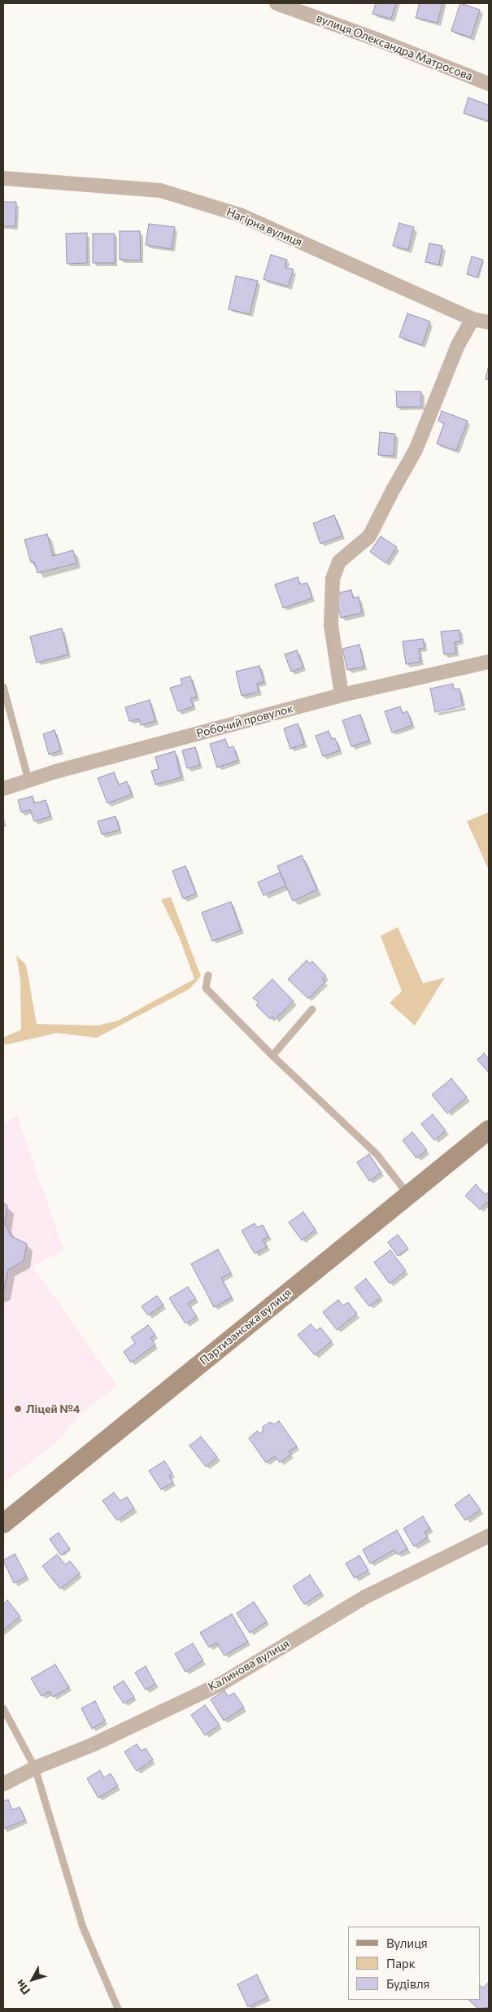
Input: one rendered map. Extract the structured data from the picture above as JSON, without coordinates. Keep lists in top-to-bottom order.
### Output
{
  "streets": {
    "main road": ["Партизанська вулиця"],
    "street": [
      "вулиця Олександра Матросова",
      "Нагірна вулиця",
      "Робочий провулок",
      "Калинова вулиця"
    ]
  },
  "places": ["Ліцей №4"],
  "legend": ["Вулиця", "Парк", "Будівля"],
  "north": "bottom left"
}
